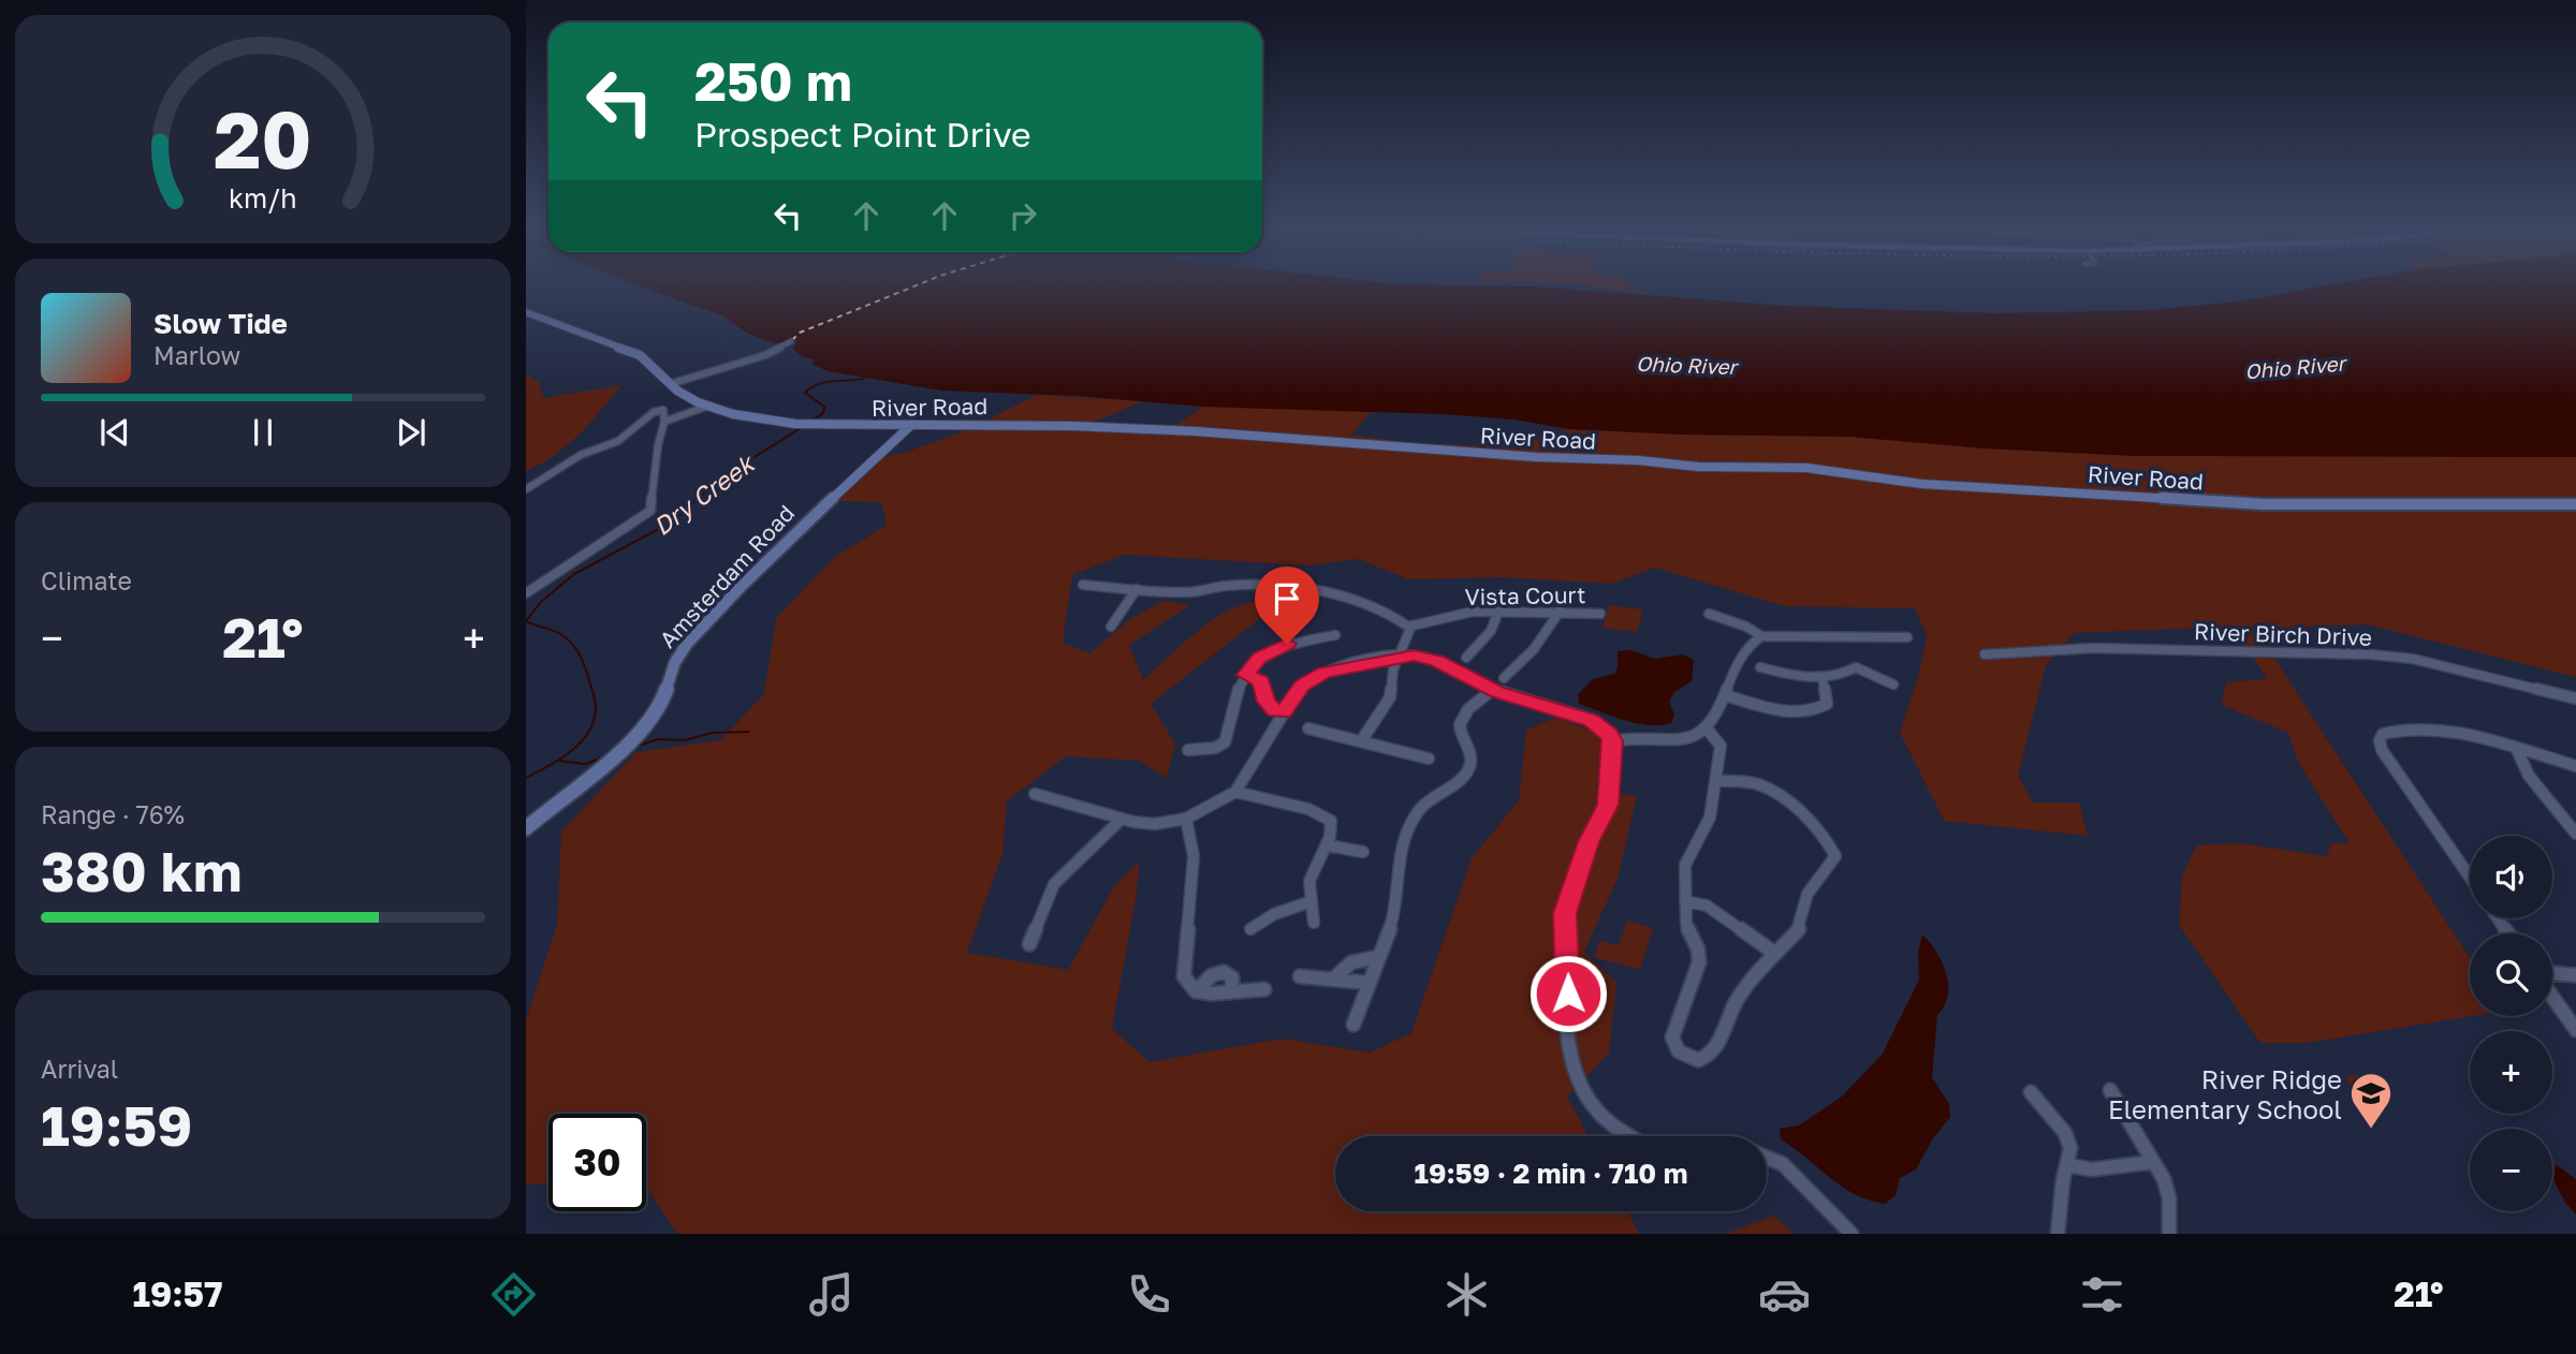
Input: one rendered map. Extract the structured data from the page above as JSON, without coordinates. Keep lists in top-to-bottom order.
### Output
{
  "streets": {
    "main road": ["River Road", "Amsterdam Road"],
    "street": ["Vista Court", "River Birch Drive"]
  },
  "crossings": [
    ["River Road", "Amsterdam Road"]
  ],
  "water": ["Ohio River", "Dry Creek"],
  "places": {
    "school or university": ["River Ridge Elementary School"]
  },
  "page": {
    "turn": ["250 m", "Prospect Point Drive"],
    "song": ["Slow Tide", "Marlow"],
    "tile": [
      "Climate",
      ["Range · 76%", "380 km"],
      ["Arrival", "19:59"]
    ],
    "heat": ["−", "21°", "+"],
    "map_buttons": ["+", "−"],
    "limit": "30",
    "trip": "19:59 · 2 min · 710 m",
    "tabs": ["19:57", "21°"],
    "gauge": ["20", "km/h"]
  }
}
